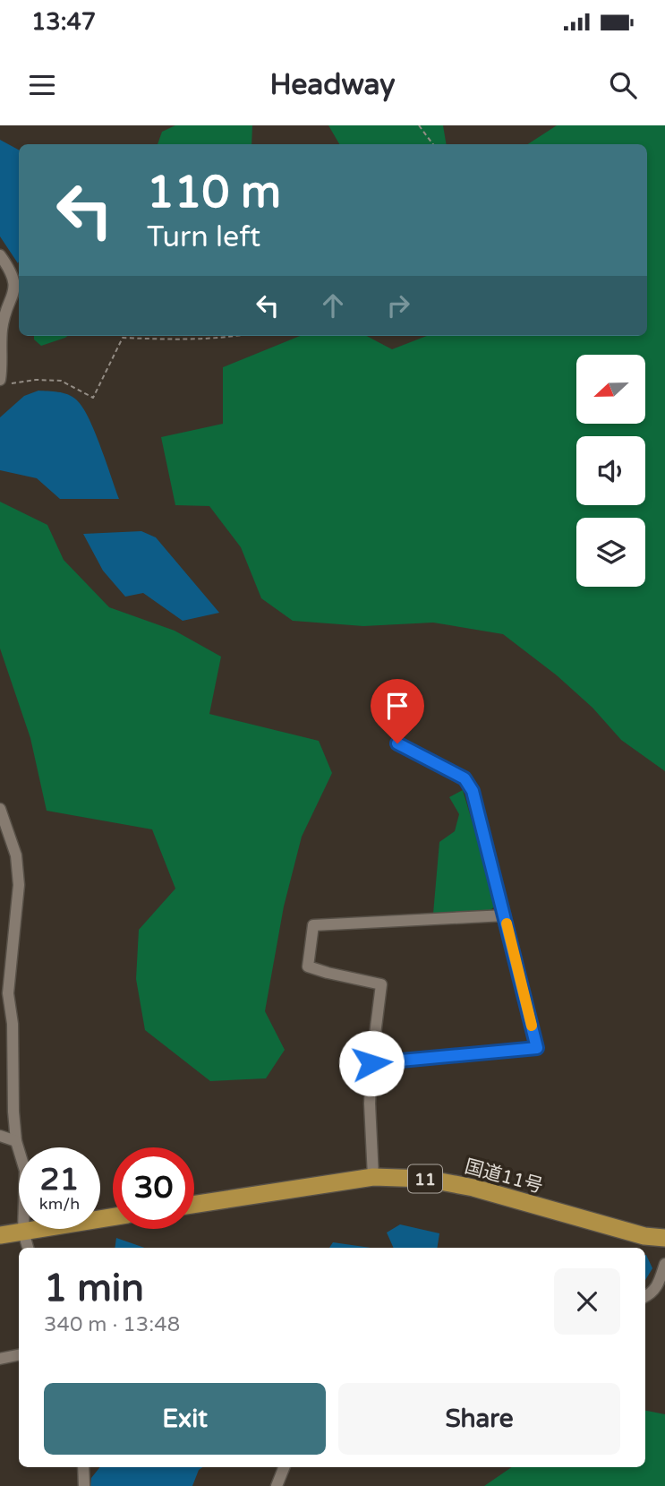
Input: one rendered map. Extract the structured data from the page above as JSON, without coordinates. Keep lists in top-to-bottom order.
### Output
{
  "streets": {
    "highway": ["国道11号", "11"]
  },
  "north": "left",
  "page": {
    "status": "13:47",
    "header": "Headway",
    "turn": ["110 m", "Turn left"],
    "speed": "21 km/h",
    "limit": "30",
    "heading": ["1 min", "340 m · 13:48"],
    "buttons": ["Exit", "Share"]
  }
}
